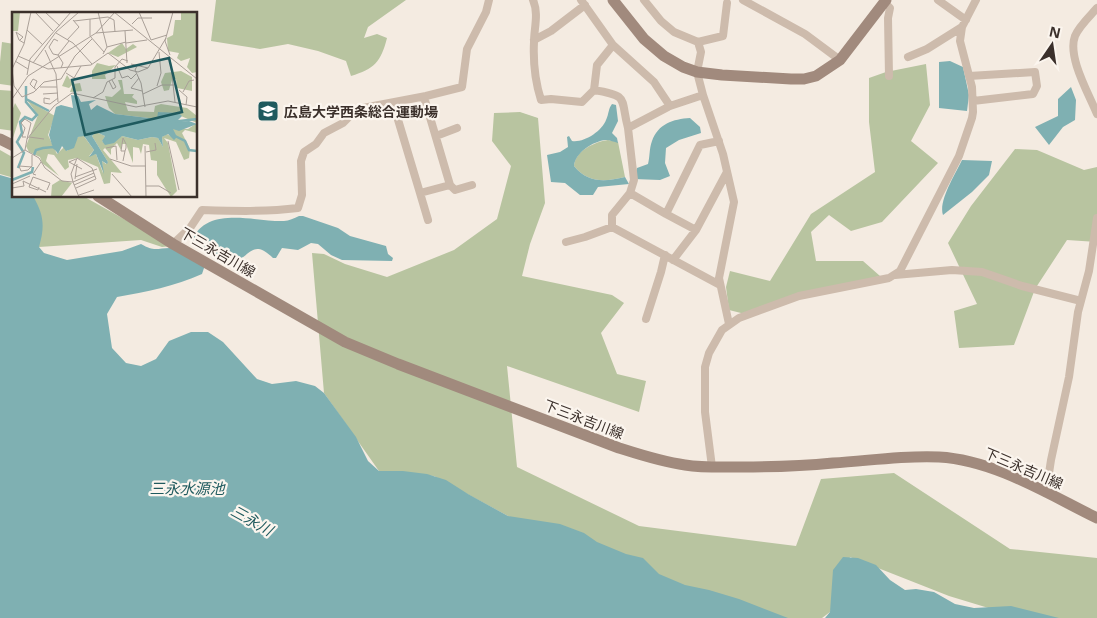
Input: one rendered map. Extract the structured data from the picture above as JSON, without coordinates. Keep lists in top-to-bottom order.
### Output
{
  "streets": {
    "main road": ["下三永吉川線"]
  },
  "water": ["三永水源池", "三永川"],
  "places": {
    "school or university": ["広島大学西条総合運動場"]
  },
  "north": "top"
}
